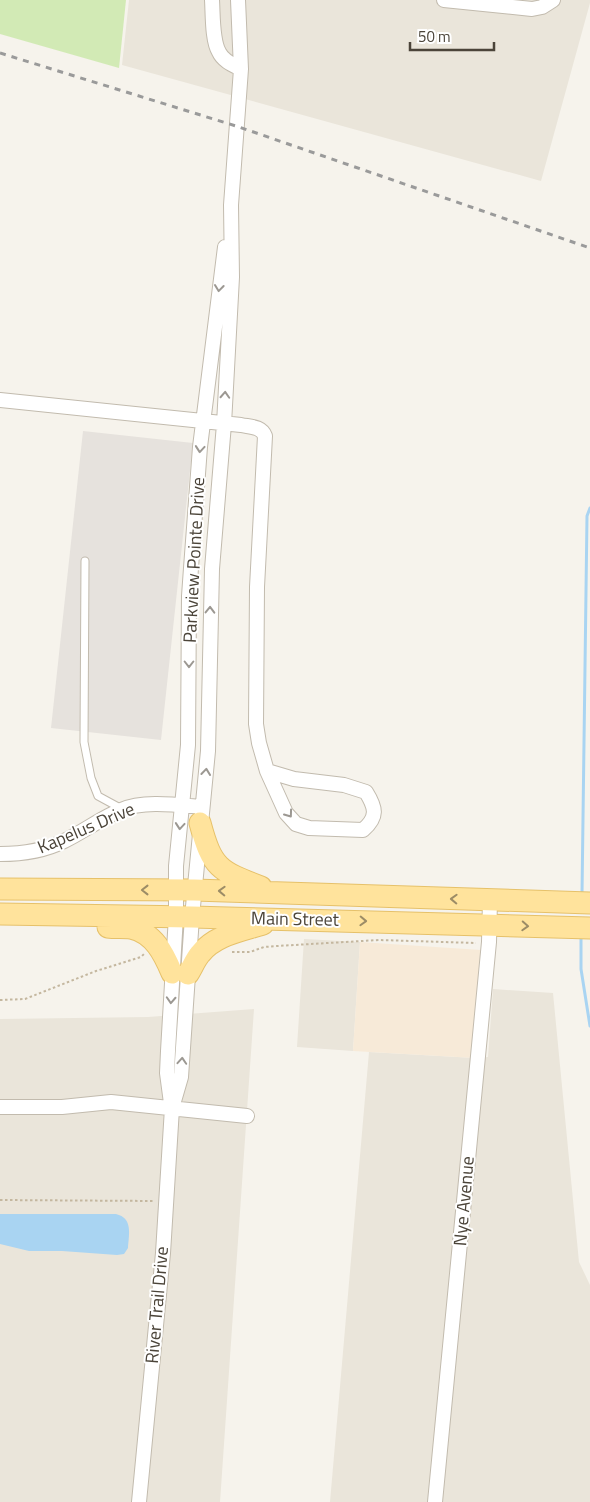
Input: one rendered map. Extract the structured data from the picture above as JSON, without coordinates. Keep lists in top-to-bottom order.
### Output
{
  "streets": {
    "main road": ["Main Street"],
    "street": [
      "Parkview Pointe Drive",
      "Kapelus Drive",
      "Nye Avenue",
      "River Trail Drive"
    ]
  },
  "crossings": [
    ["Parkview Pointe Drive", "Kapelus Drive"],
    ["Parkview Pointe Drive", "Main Street"],
    ["Parkview Pointe Drive", "River Trail Drive"],
    ["Main Street", "Nye Avenue"],
    ["Main Street", "River Trail Drive"]
  ],
  "scale_bar": "50 m"
}
